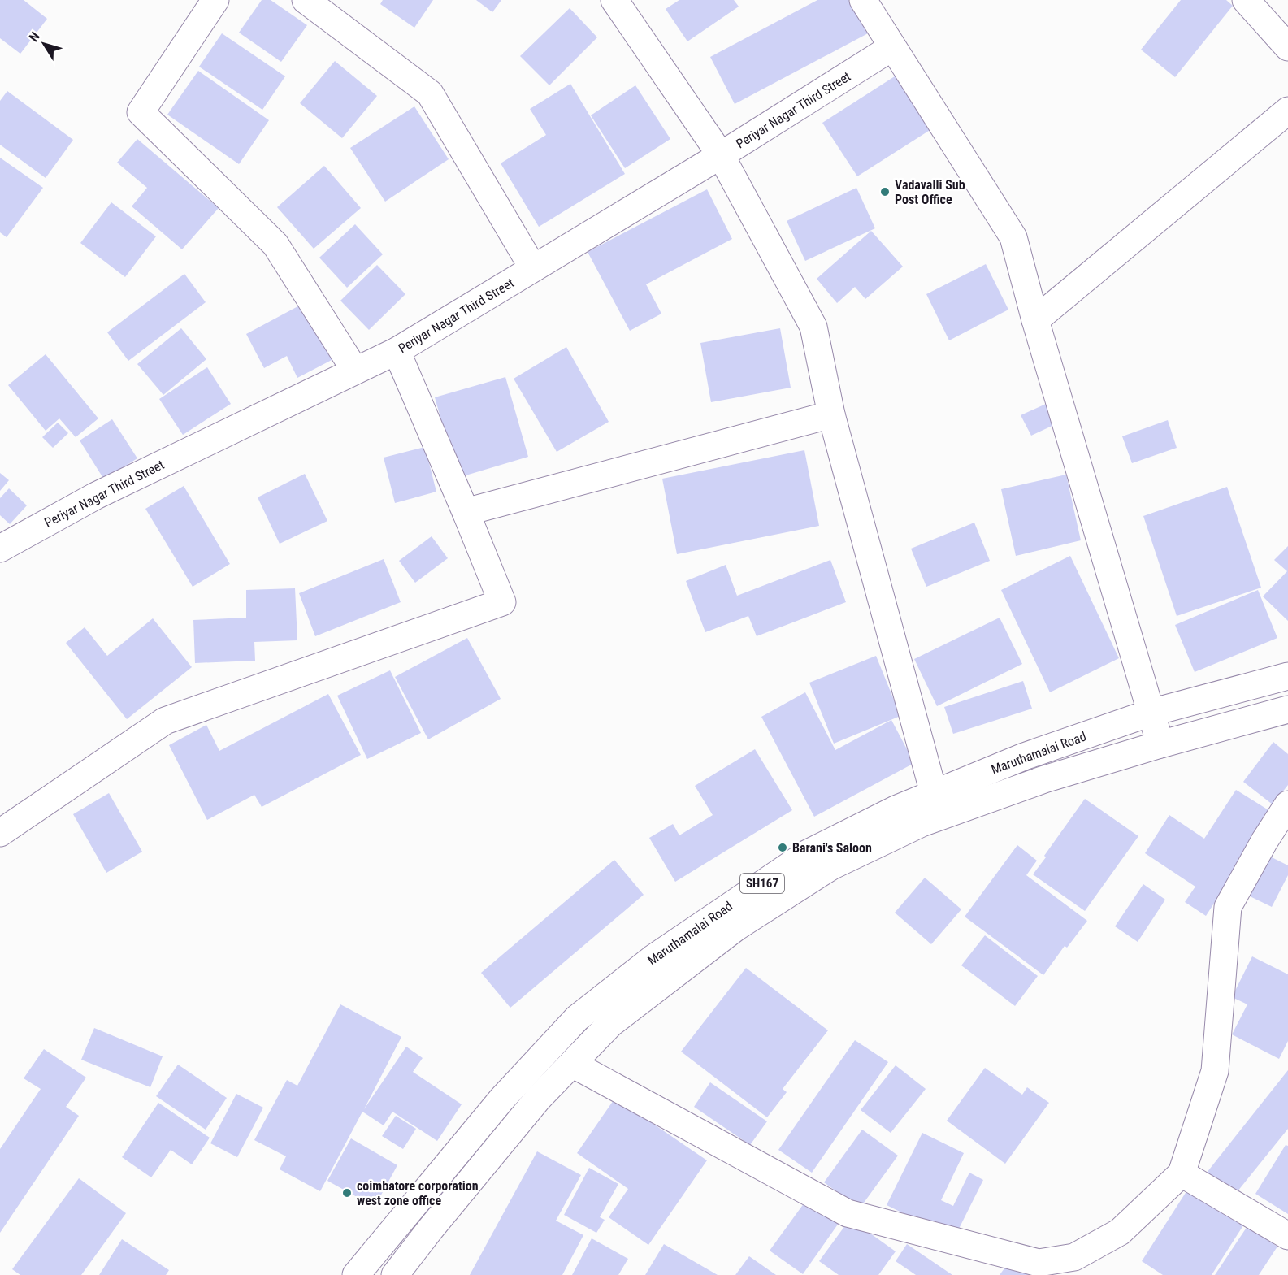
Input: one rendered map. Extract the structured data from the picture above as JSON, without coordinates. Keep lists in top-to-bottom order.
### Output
{
  "streets": {
    "street": ["Periyar Nagar Third Street", "Maruthamalai Road", "SH167"]
  },
  "places": ["Vadavalli Sub Post Office", "Barani's Saloon", "coimbatore corporation west zone office"],
  "north": "top left"
}
